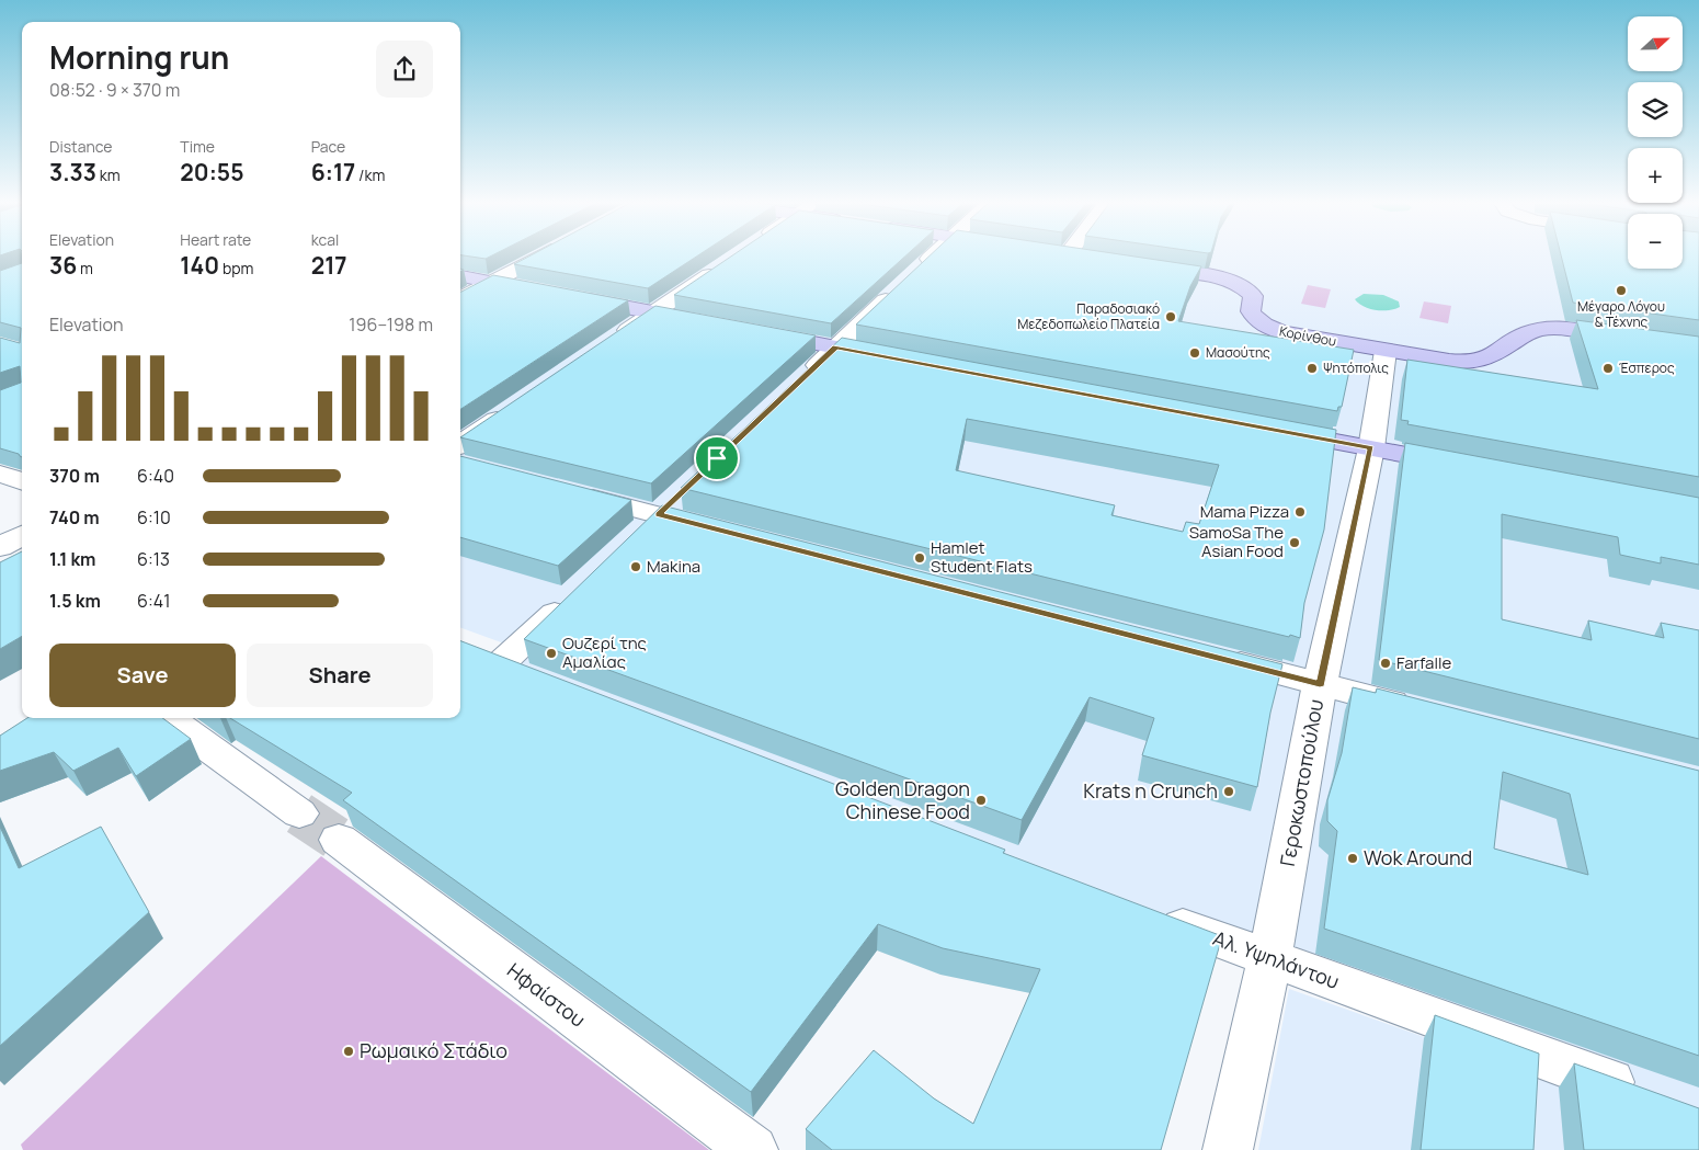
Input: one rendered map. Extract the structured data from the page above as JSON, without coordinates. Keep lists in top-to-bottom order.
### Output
{
  "streets": {
    "main road": ["Κορίνθου"],
    "street": ["Γεροκωστοπούλου", "Αλ. Υψηλάντου", "Ηφαίστου"]
  },
  "crossings": [
    ["Κορίνθου", "Γεροκωστοπούλου"],
    ["Γεροκωστοπούλου", "Αλ. Υψηλάντου"]
  ],
  "places": [
    "Μέγαρο Λόγου & Τέχνης",
    "Παραδοσιακό Μεζεδοπωλείο Πλατεία",
    "Μασούτης",
    "Ψητόπολις",
    "Έσπερος",
    "Mama Pizza",
    "SamoSa The Asian Food",
    "Hamlet Student Flats",
    "Makina",
    "Ουζερί της Αμαλίας",
    "Farfalle",
    "Krats n Crunch",
    "Golden Dragon Chinese Food",
    "Wok Around",
    "Ρωμαικό Στάδιο"
  ],
  "north": "right",
  "page": {
    "map_buttons": ["+", "−"],
    "heading": ["Morning run", "08:52 · 9 × 370 m"],
    "stats": [
      ["Distance", "3.33 km"],
      ["Time", "20:55"],
      ["Pace", "6:17 /km"],
      ["Elevation", "36 m"],
      ["Heart rate", "140 bpm"],
      ["kcal", "217"]
    ],
    "chart": ["Elevation", "196–198 m"],
    "list": [
      {
        "name": "370 m",
        "note": "6:40"
      },
      {
        "name": "740 m",
        "note": "6:10"
      },
      {
        "name": "1.1 km",
        "note": "6:13"
      },
      {
        "name": "1.5 km",
        "note": "6:41"
      }
    ],
    "buttons": ["Save", "Share"]
  }
}
